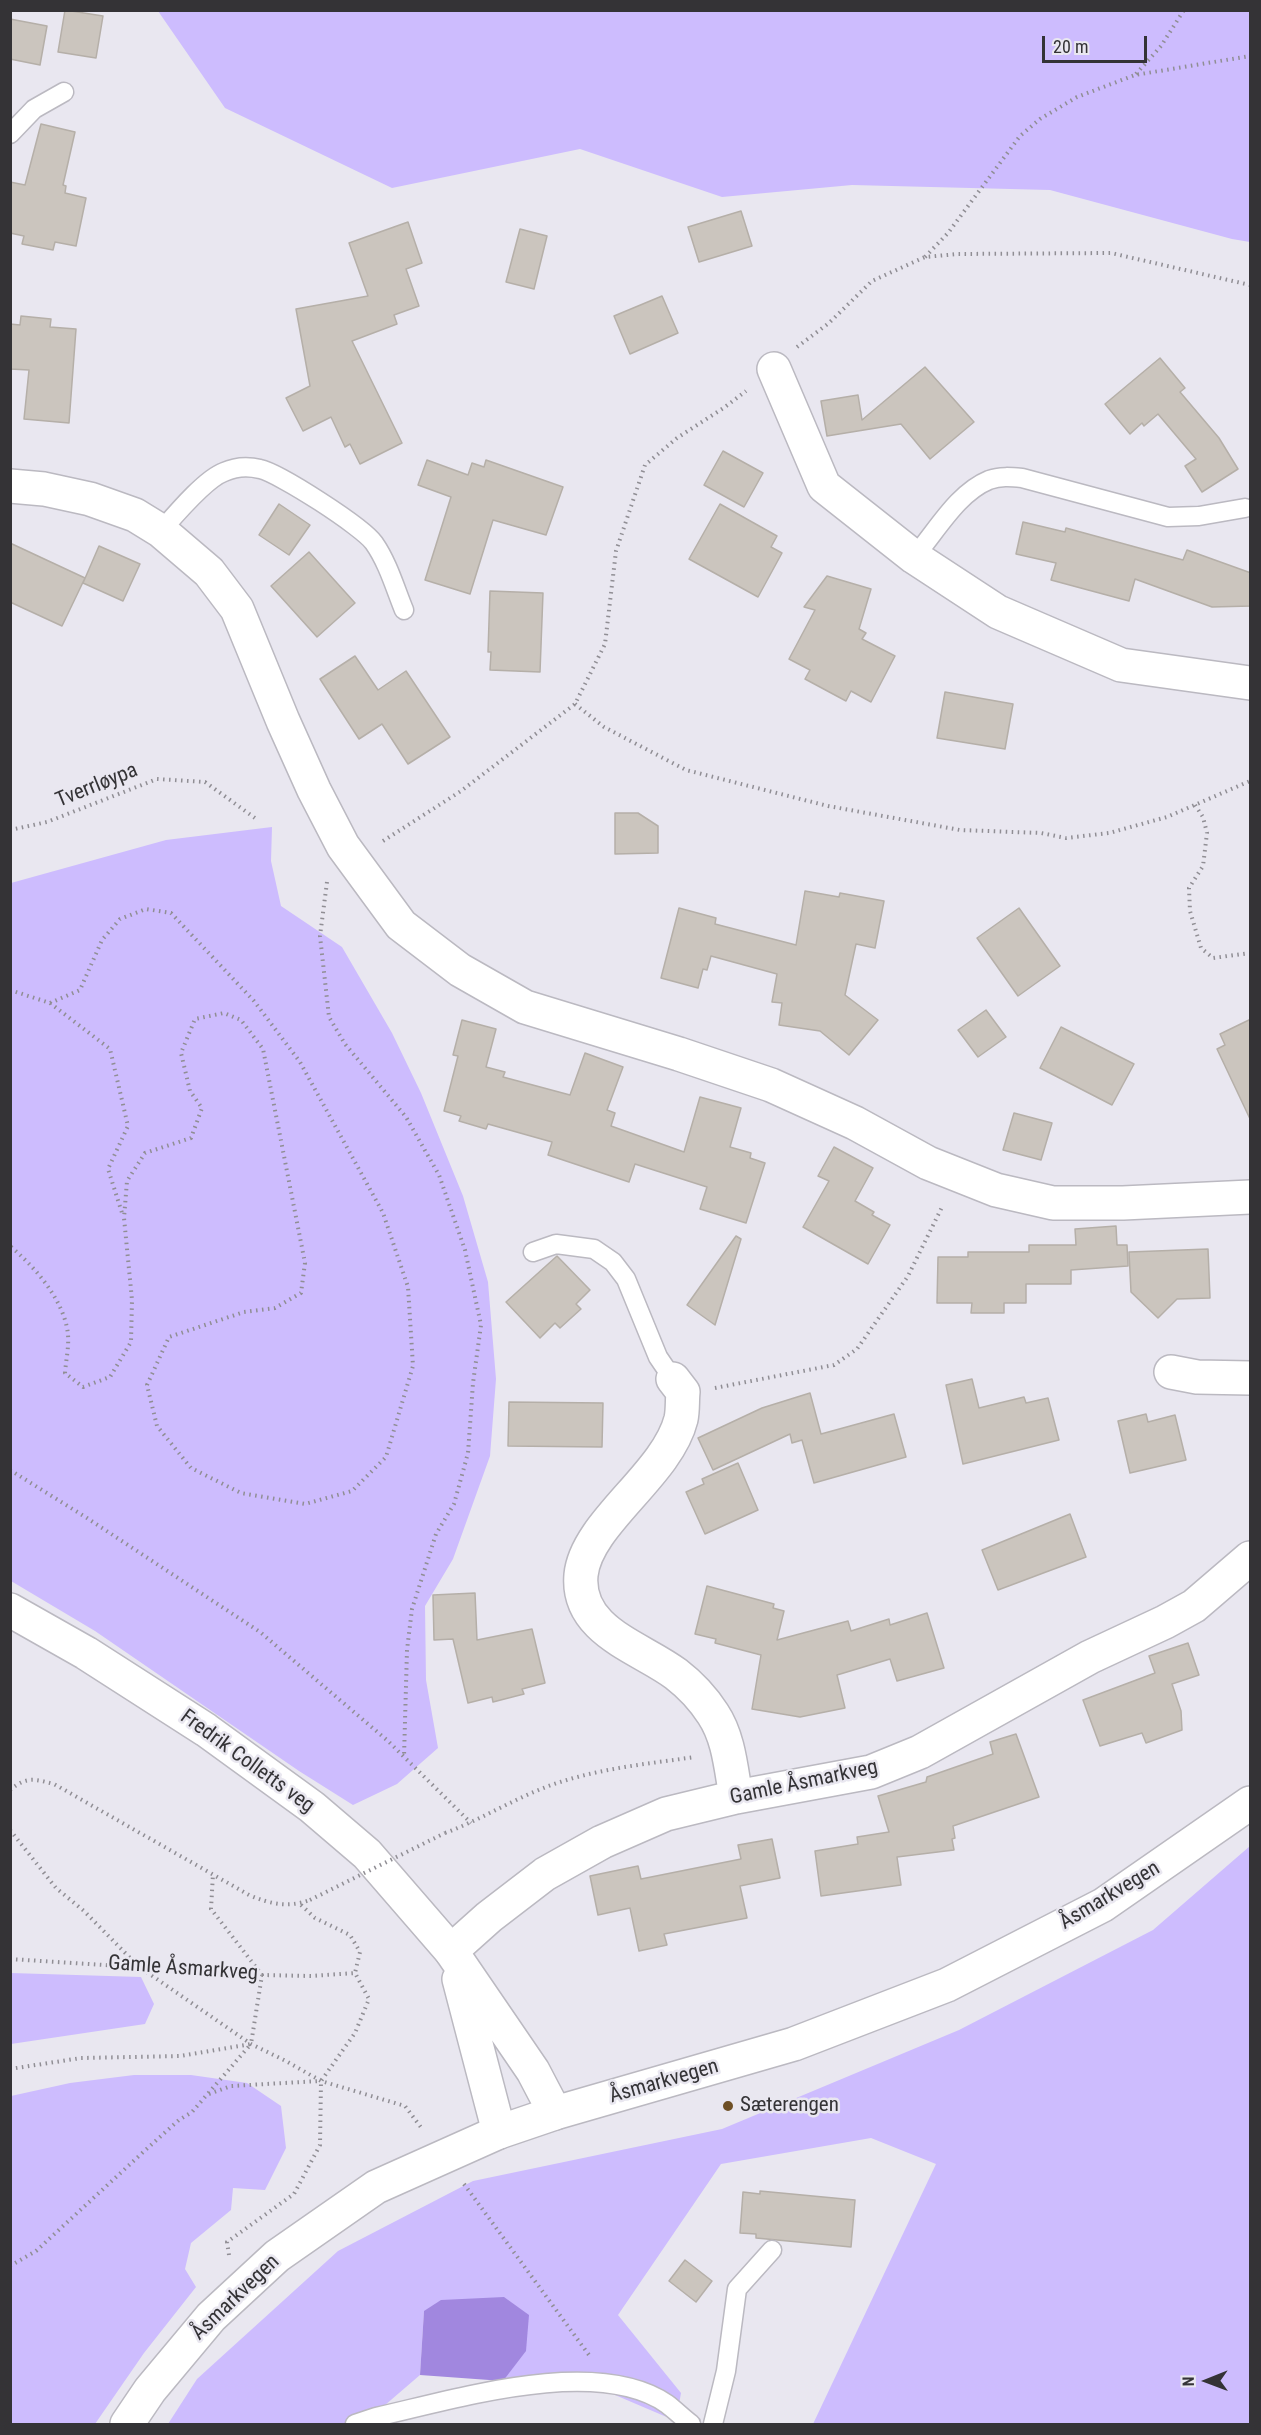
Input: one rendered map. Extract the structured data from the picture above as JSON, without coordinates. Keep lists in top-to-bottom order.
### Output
{
  "streets": {
    "street": ["Fredrik Colletts veg", "Gamle Åsmarkveg", "Åsmarkvegen"],
    "path": ["Tverrløypa"]
  },
  "crossings": [
    ["Fredrik Colletts veg", "Gamle Åsmarkveg"],
    ["Fredrik Colletts veg", "Åsmarkvegen"]
  ],
  "places": ["Sæterengen"],
  "scale_bar": "20 m",
  "north": "left"
}
